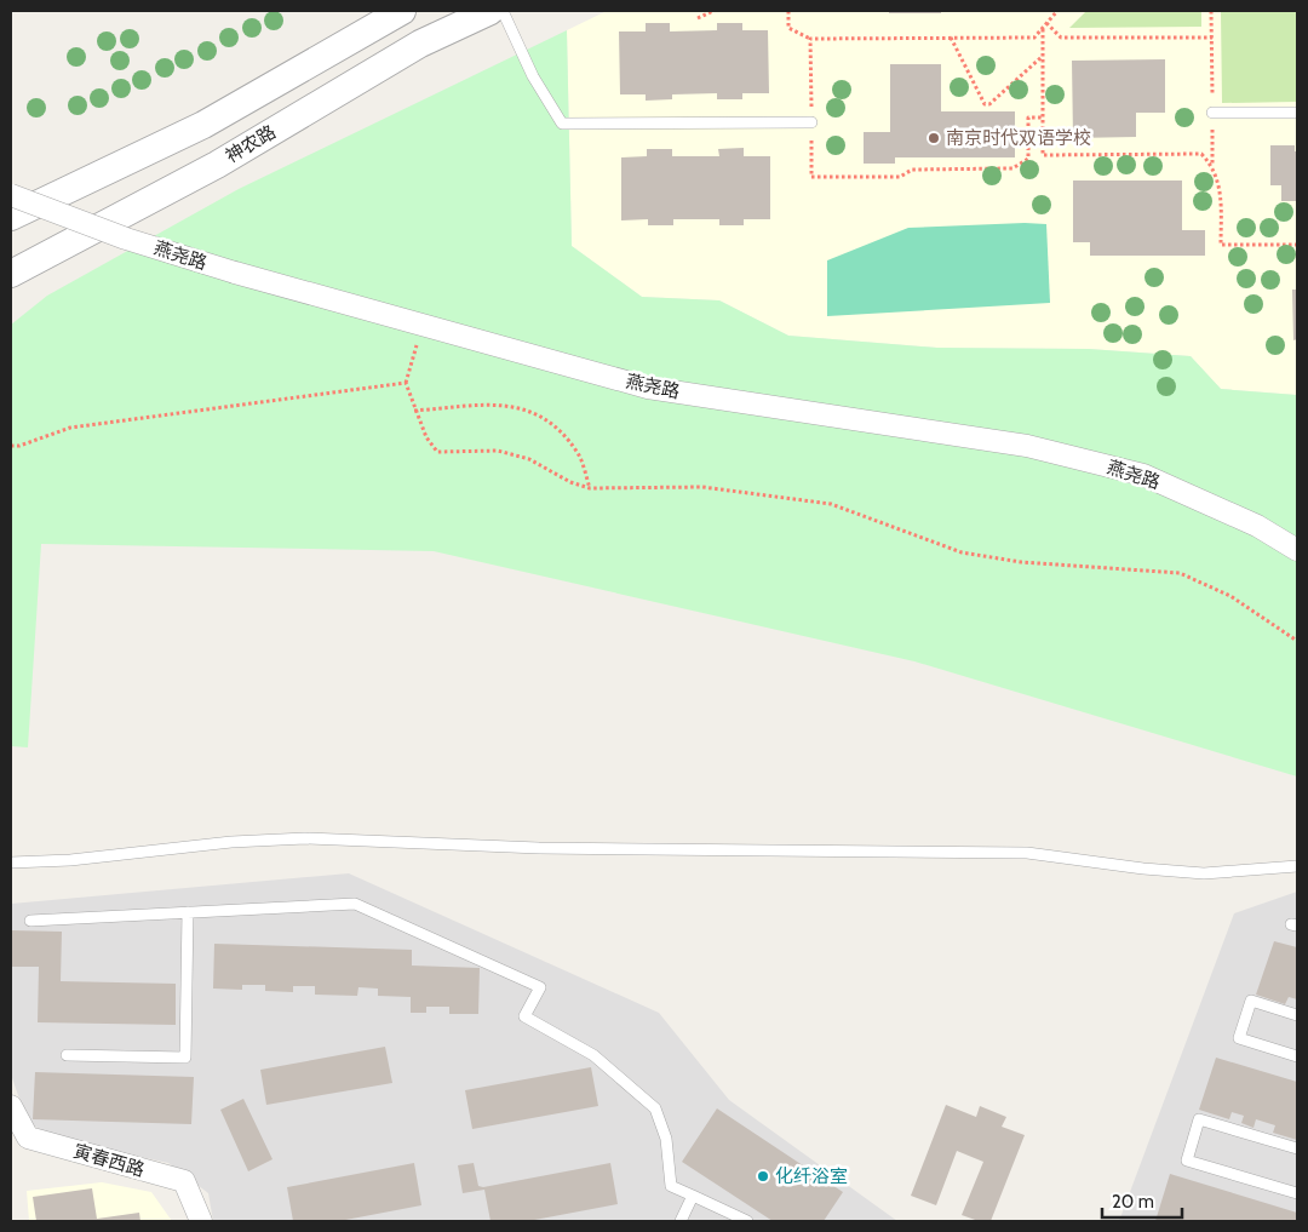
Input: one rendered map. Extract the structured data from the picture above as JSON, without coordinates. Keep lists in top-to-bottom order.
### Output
{
  "streets": {
    "street": ["神农路", "燕尧路", "寅春西路"]
  },
  "places": ["南京时代双语学校", "化纤浴室"],
  "scale_bar": "20 m"
}
